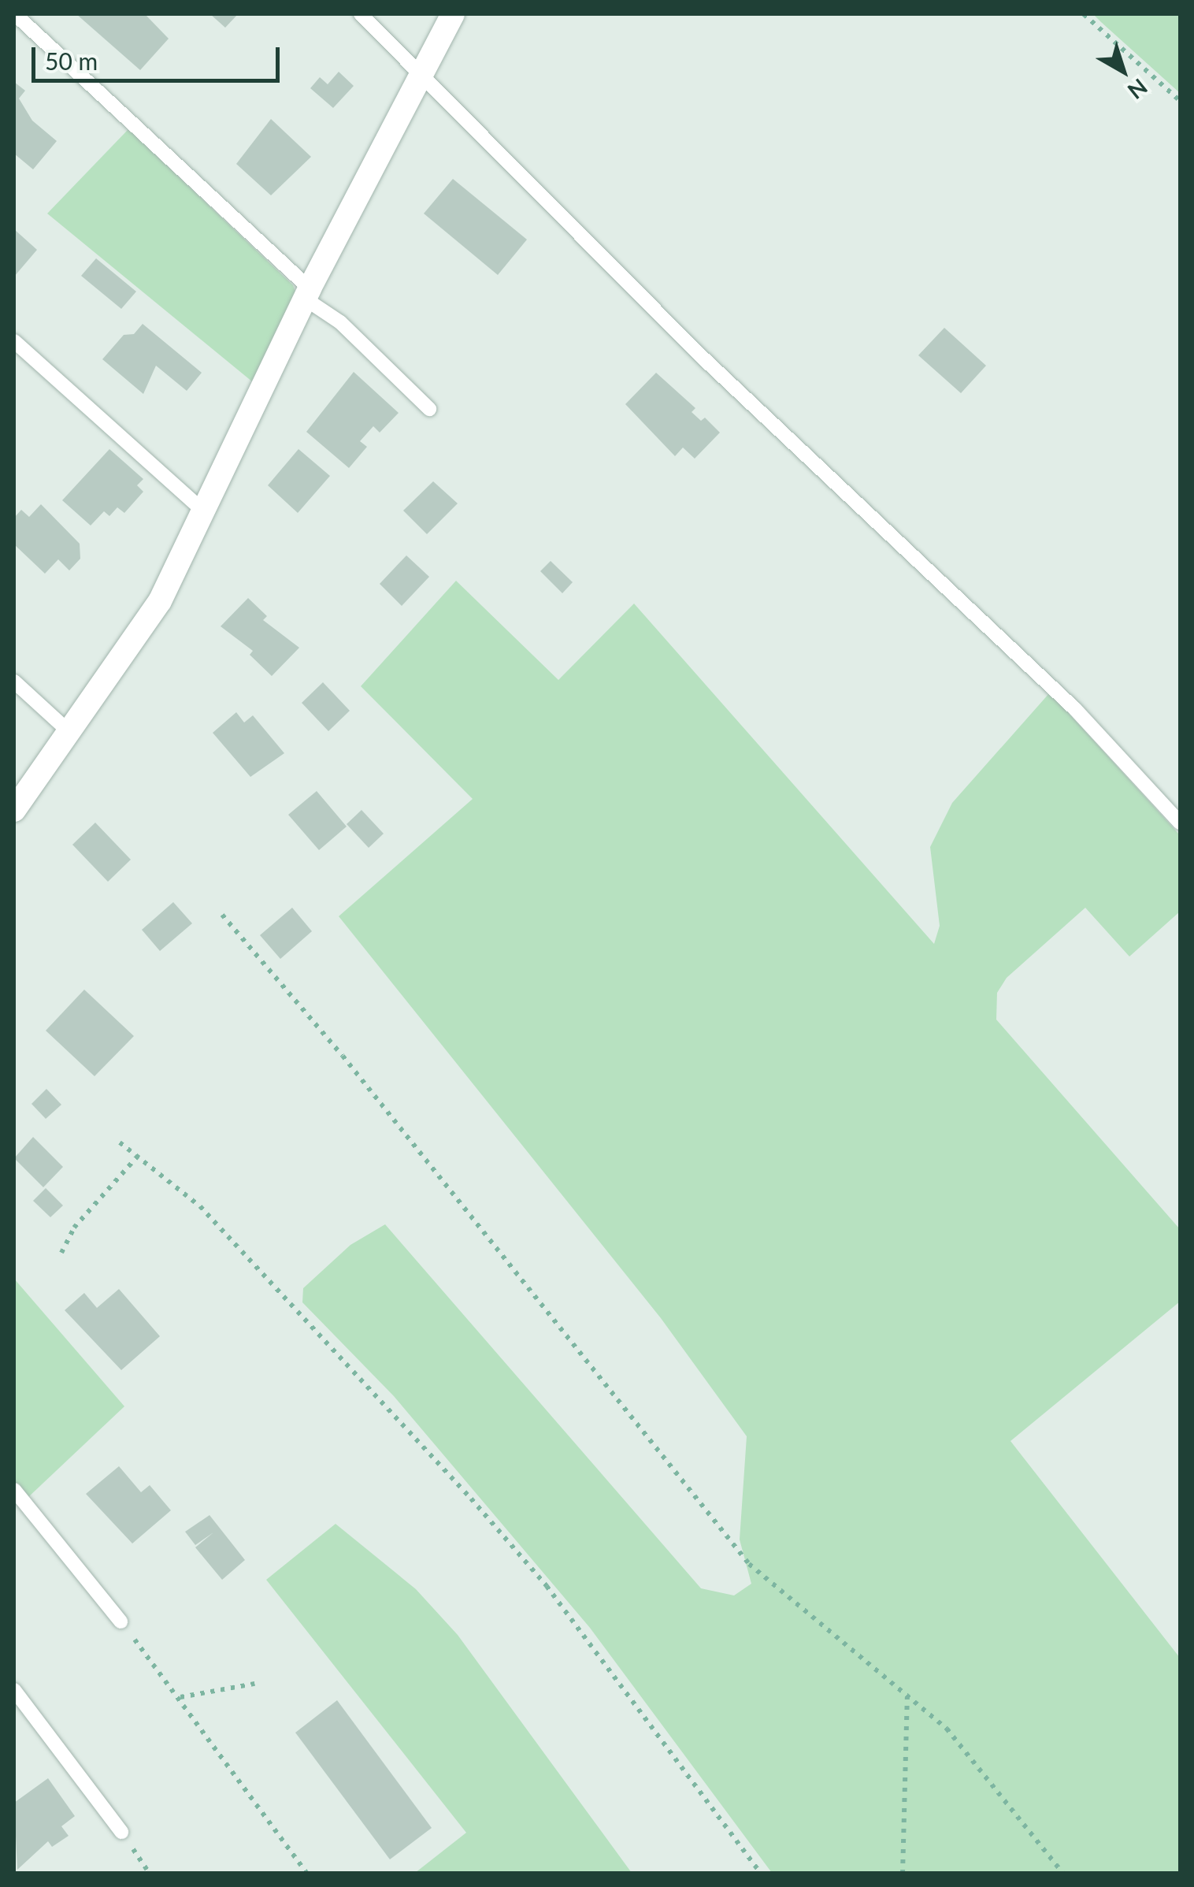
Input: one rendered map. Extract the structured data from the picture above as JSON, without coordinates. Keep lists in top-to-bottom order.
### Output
{
  "scale_bar": "50 m",
  "north": "bottom right"
}
